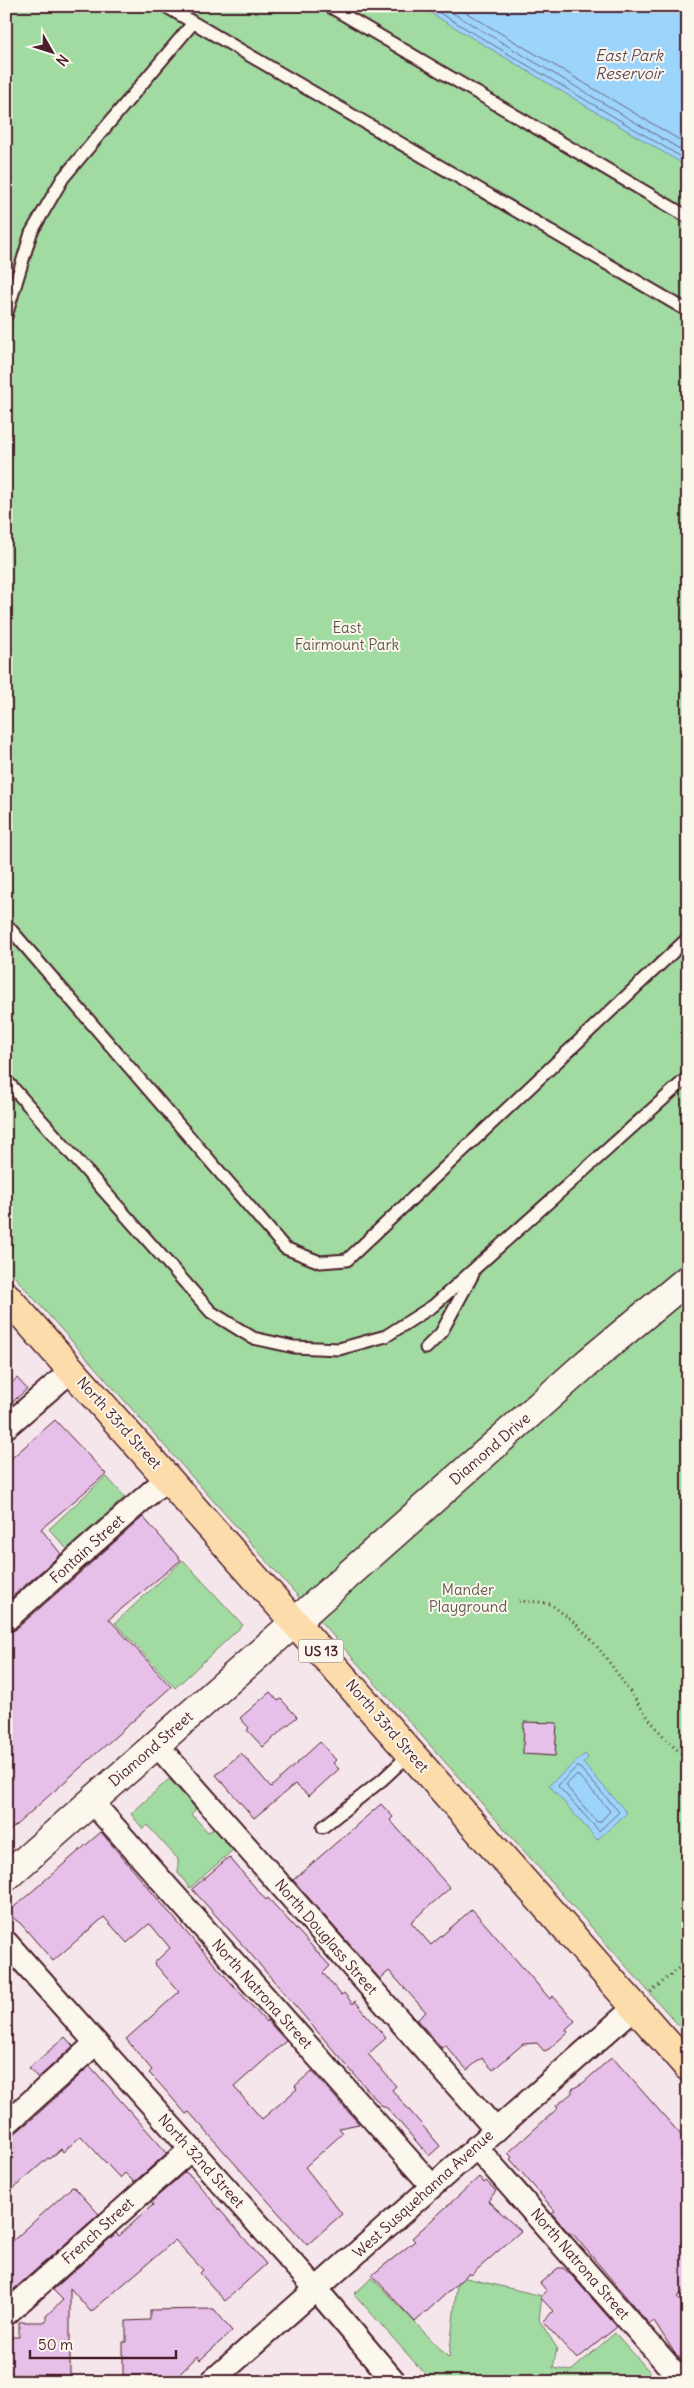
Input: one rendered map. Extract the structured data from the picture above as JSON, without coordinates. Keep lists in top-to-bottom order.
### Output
{
  "streets": {
    "main road": ["North 33rd Street", "US 13"],
    "street": [
      "Diamond Drive",
      "Fontain Street",
      "Diamond Street",
      "North Douglass Street",
      "North Natrona Street",
      "North 32nd Street",
      "West Susquehanna Avenue",
      "French Street"
    ]
  },
  "crossings": [
    ["North 33rd Street", "Diamond Drive"],
    ["North 33rd Street", "Fontain Street"],
    ["North 33rd Street", "Diamond Street"],
    ["North 33rd Street", "West Susquehanna Avenue"],
    ["Diamond Drive", "Diamond Street"],
    ["Diamond Street", "North Douglass Street"],
    ["Diamond Street", "North Natrona Street"],
    ["North Douglass Street", "West Susquehanna Avenue"],
    ["North Natrona Street", "West Susquehanna Avenue"],
    ["North 32nd Street", "West Susquehanna Avenue"],
    ["North 32nd Street", "French Street"]
  ],
  "water": ["East Park Reservoir"],
  "parks": ["East Fairmount Park", "Mander Playground"],
  "scale_bar": "50 m",
  "north": "bottom right"
}
